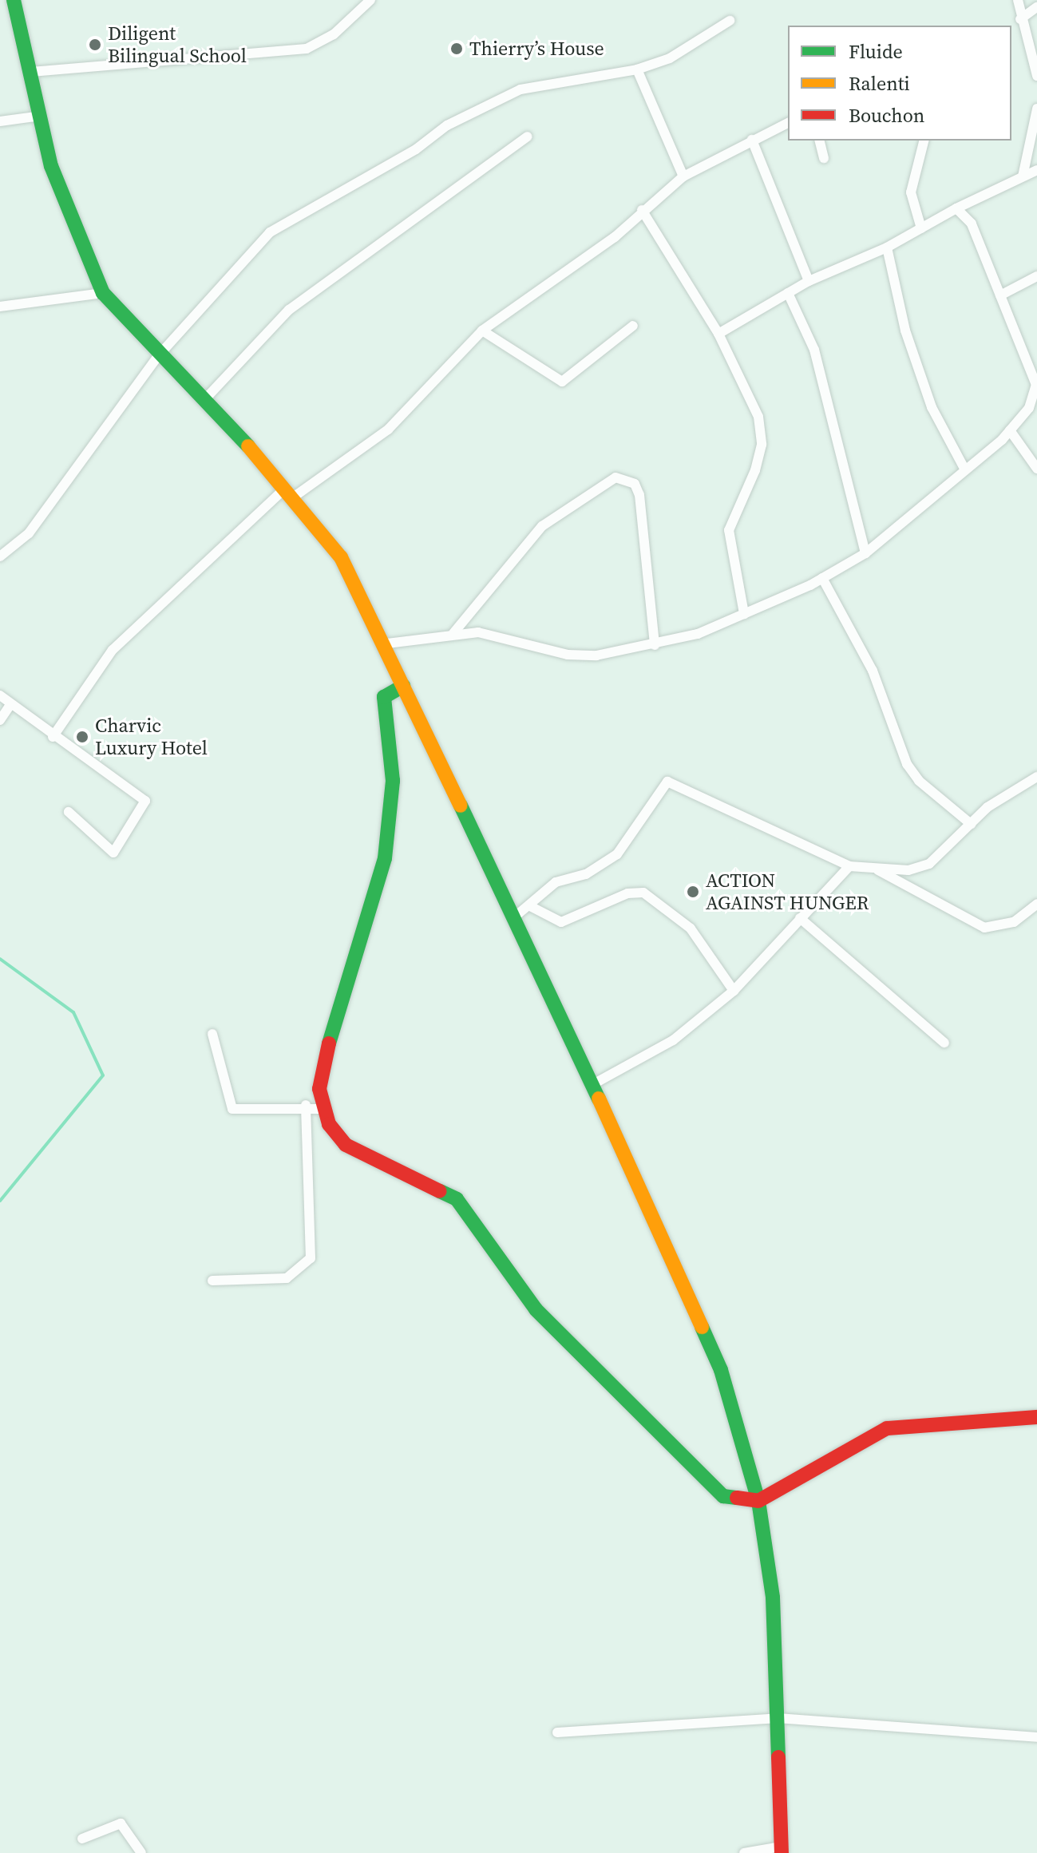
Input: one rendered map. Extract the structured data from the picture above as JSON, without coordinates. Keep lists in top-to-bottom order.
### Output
{
  "places": [
    "Diligent Bilingual School",
    "Thierry’s House",
    "Charvic Luxury Hotel",
    "ACTION AGAINST HUNGER"
  ],
  "legend": ["Fluide", "Ralenti", "Bouchon"]
}
